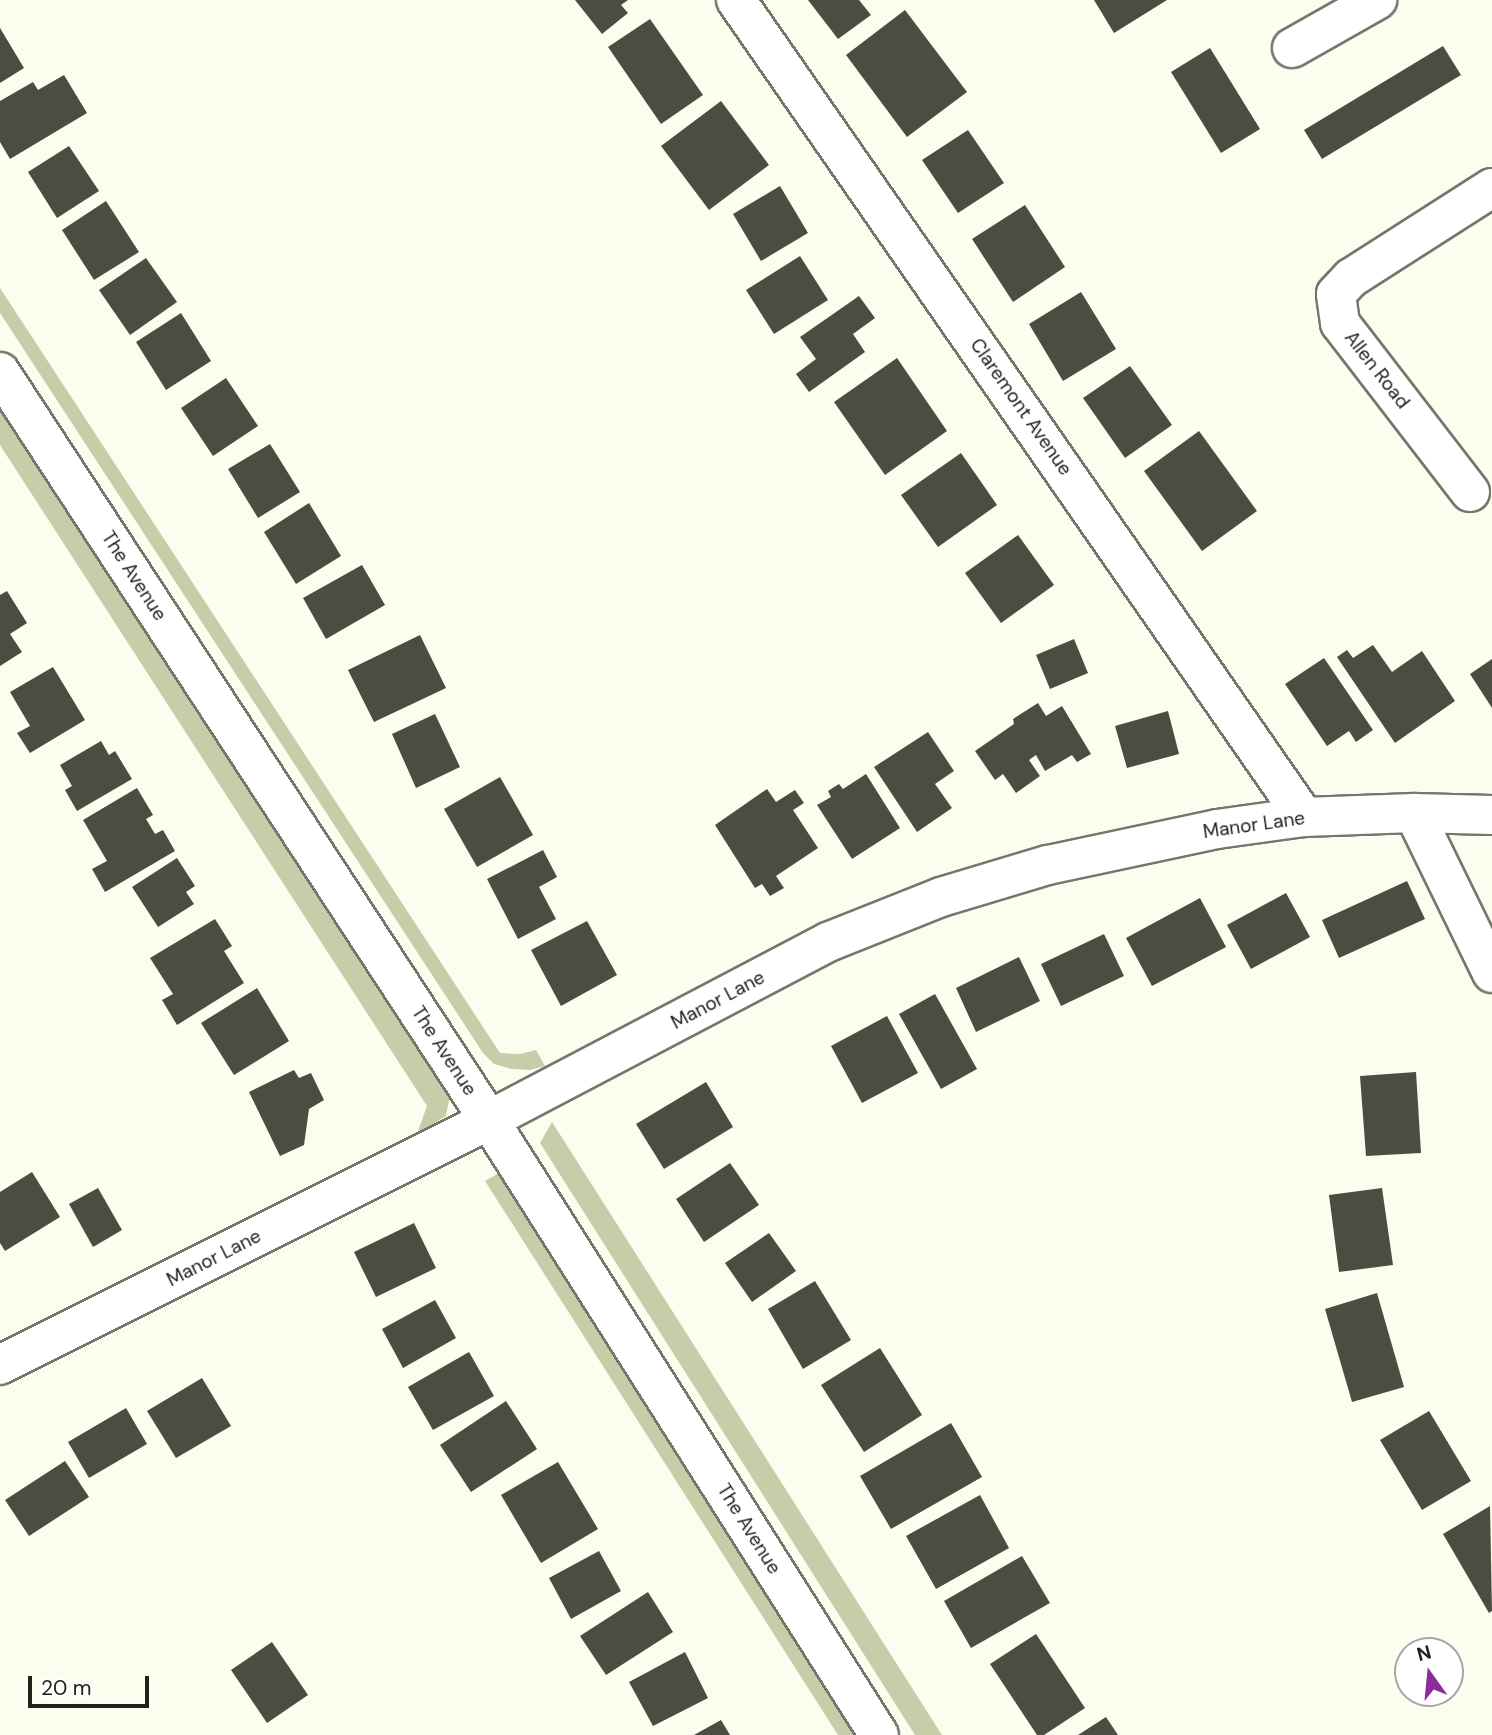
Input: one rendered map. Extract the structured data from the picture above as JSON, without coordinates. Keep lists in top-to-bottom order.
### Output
{
  "streets": {
    "street": [
      "Allen Road",
      "Claremont Avenue",
      "The Avenue",
      "Manor Lane"
    ]
  },
  "crossings": [
    ["Claremont Avenue", "Manor Lane"],
    ["The Avenue", "Manor Lane"]
  ],
  "scale_bar": "20 m",
  "north": "top"
}
